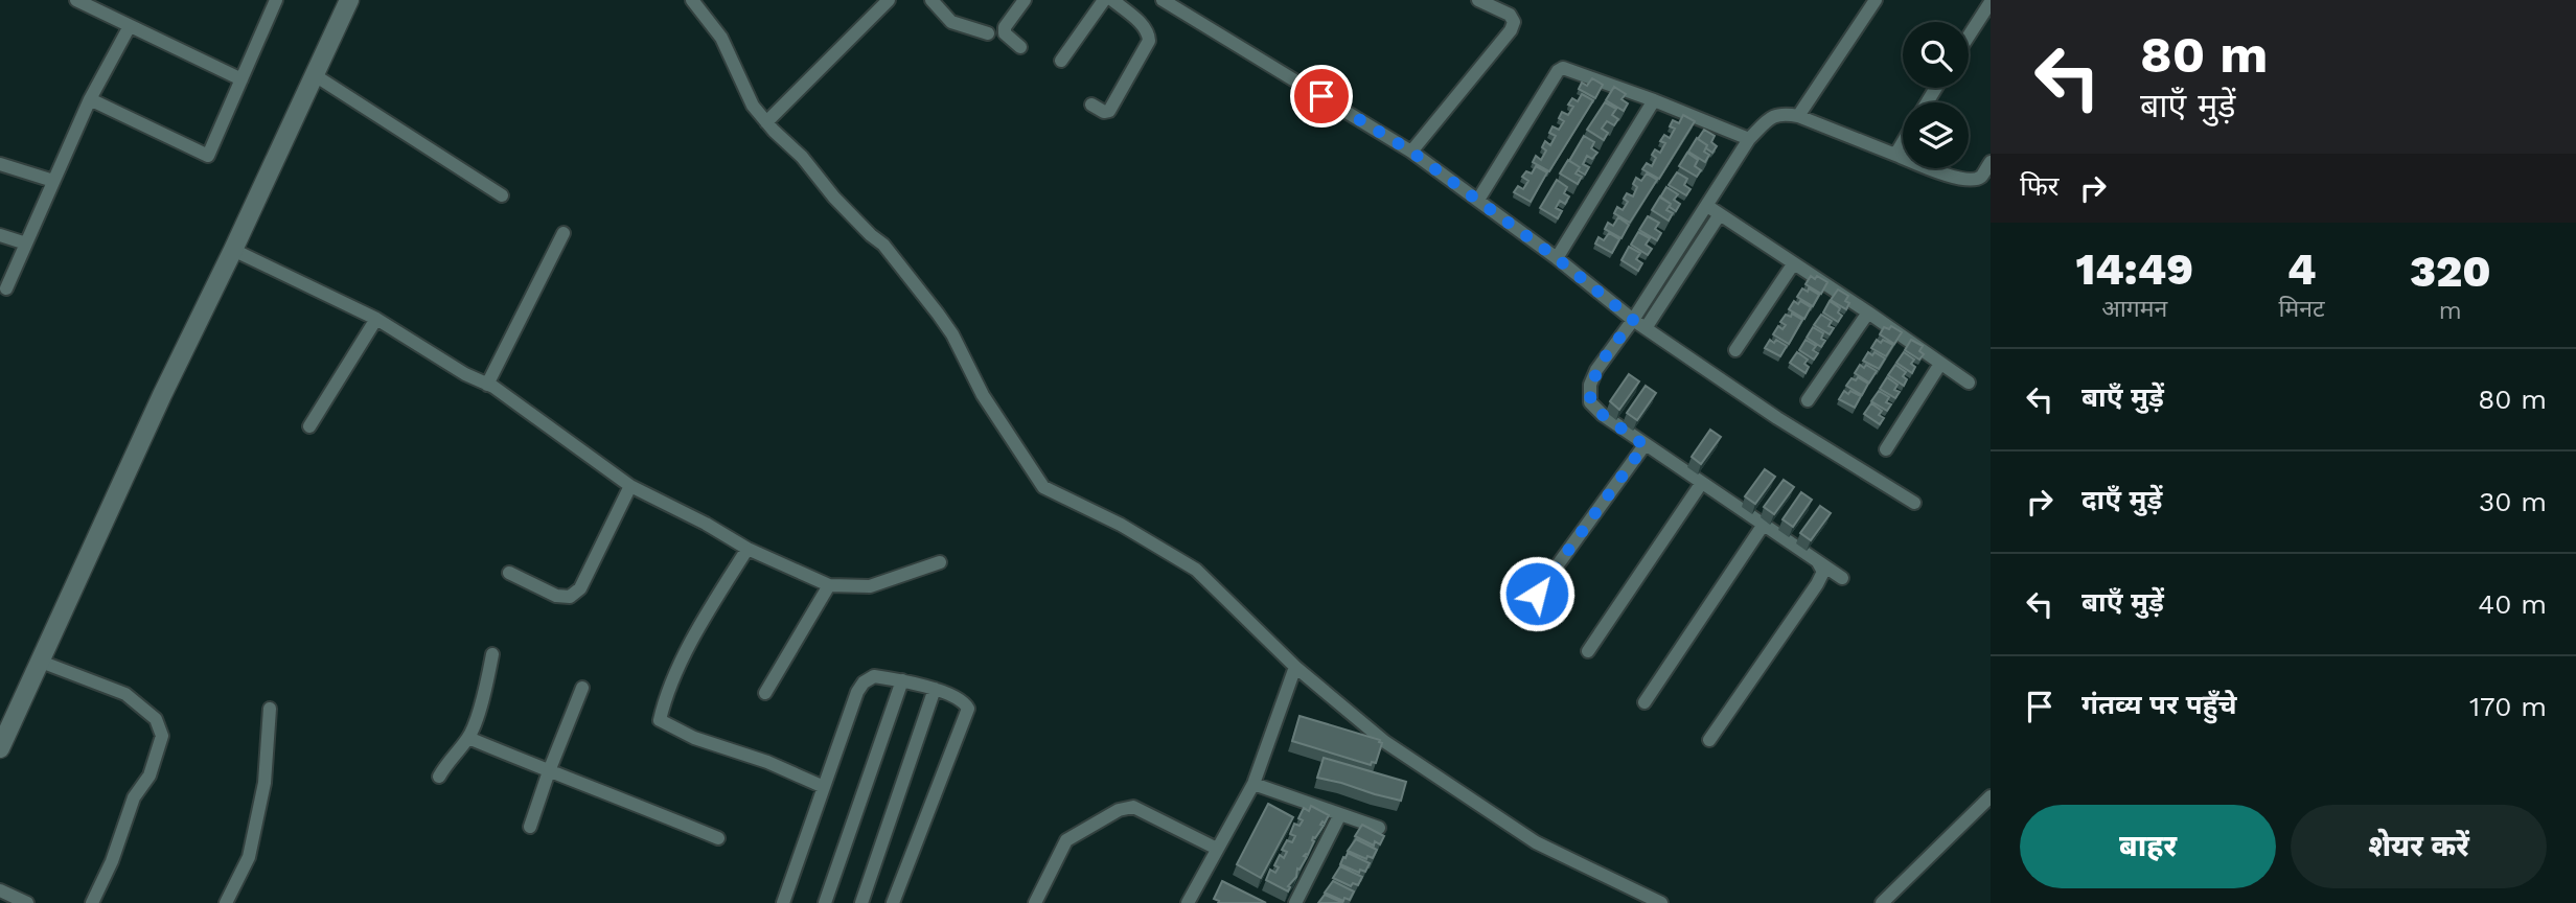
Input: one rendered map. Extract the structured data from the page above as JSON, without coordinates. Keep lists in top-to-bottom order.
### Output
{
  "page": {
    "turn": ["80 m", "बाएँ मुड़ें"],
    "then": "फिर",
    "eta": [
      "14:49",
      "आगमन",
      "4",
      "मिनट",
      "320",
      "m"
    ],
    "list": [
      {
        "name": "बाएँ मुड़ें",
        "value": "80 m"
      },
      {
        "name": "दाएँ मुड़ें",
        "value": "30 m"
      },
      {
        "name": "बाएँ मुड़ें",
        "value": "40 m"
      },
      {
        "name": "गंतव्य पर पहुँचे",
        "value": "170 m"
      }
    ],
    "buttons": ["बाहर", "शेयर करें"]
  }
}
